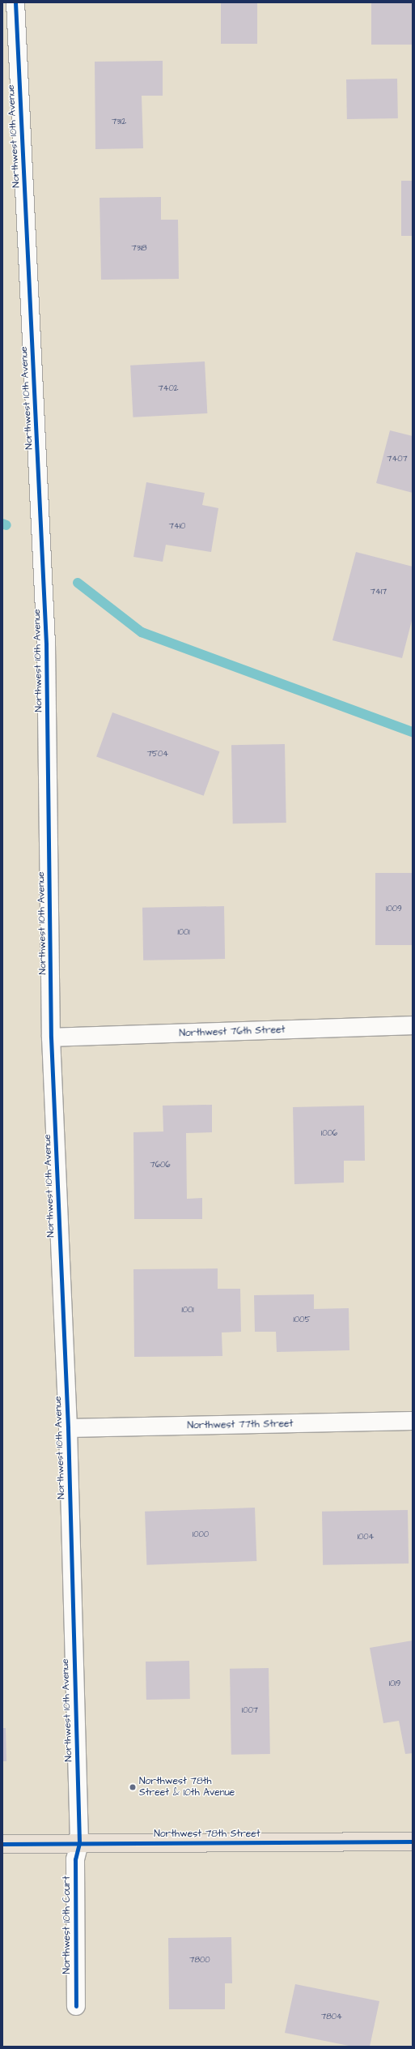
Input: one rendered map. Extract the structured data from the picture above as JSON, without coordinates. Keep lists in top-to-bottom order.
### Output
{
  "streets": {
    "main road": ["Northwest 78th Street"],
    "street": [
      "Northwest 10th Avenue",
      "Northwest 76th Street",
      "Northwest 77th Street",
      "Northwest 10th Court"
    ]
  },
  "crossings": [
    ["Northwest 10th Avenue", "Northwest 76th Street"],
    ["Northwest 10th Avenue", "Northwest 77th Street"],
    ["Northwest 10th Avenue", "Northwest 78th Street"],
    ["Northwest 10th Avenue", "Northwest 10th Court"],
    ["Northwest 78th Street", "Northwest 10th Court"]
  ],
  "places": ["Northwest 78th Street & 10th Avenue"],
  "house_numbers": [
    "7312",
    "7318",
    "7402",
    "7407",
    "7410",
    "7417",
    "7504",
    "1009",
    "1001",
    "1006",
    "7606",
    "1001",
    "1005",
    "1000",
    "1004",
    "1019",
    "1007",
    "7800",
    "7804"
  ]
}
